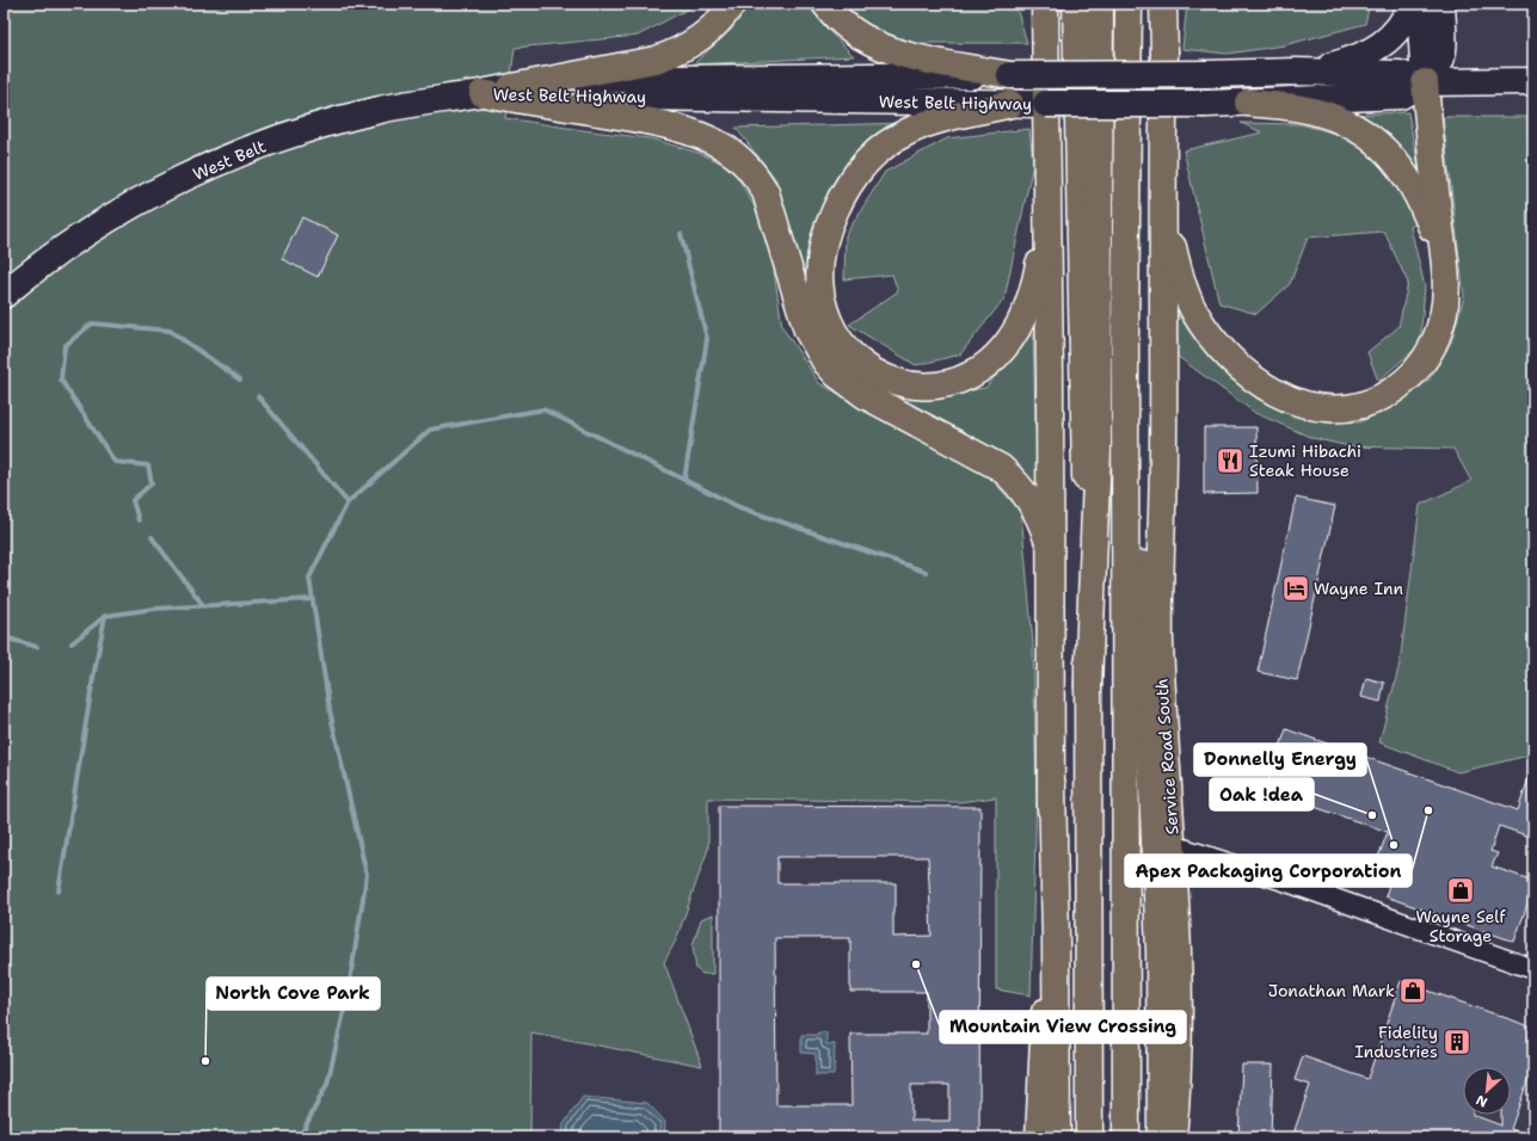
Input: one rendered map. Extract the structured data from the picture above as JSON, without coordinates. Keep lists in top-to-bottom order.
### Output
{
  "streets": {
    "main road": ["West Belt Highway", "West Belt", "Service Road South"]
  },
  "crossings": [
    ["West Belt Highway", "West Belt"]
  ],
  "places": {
    "restaurant": ["Izumi Hibachi Steak House"],
    "hotel": ["Wayne Inn"],
    "other": [
      "Apex Packaging Corporation",
      "Oak !dea",
      "Donnelly Energy",
      "Mountain View Crossing",
      "North Cove Park"
    ],
    "shop": ["Wayne Self Storage", "Jonathan Mark"],
    "building": ["Fidelity Industries"]
  },
  "north": "bottom left"
}
